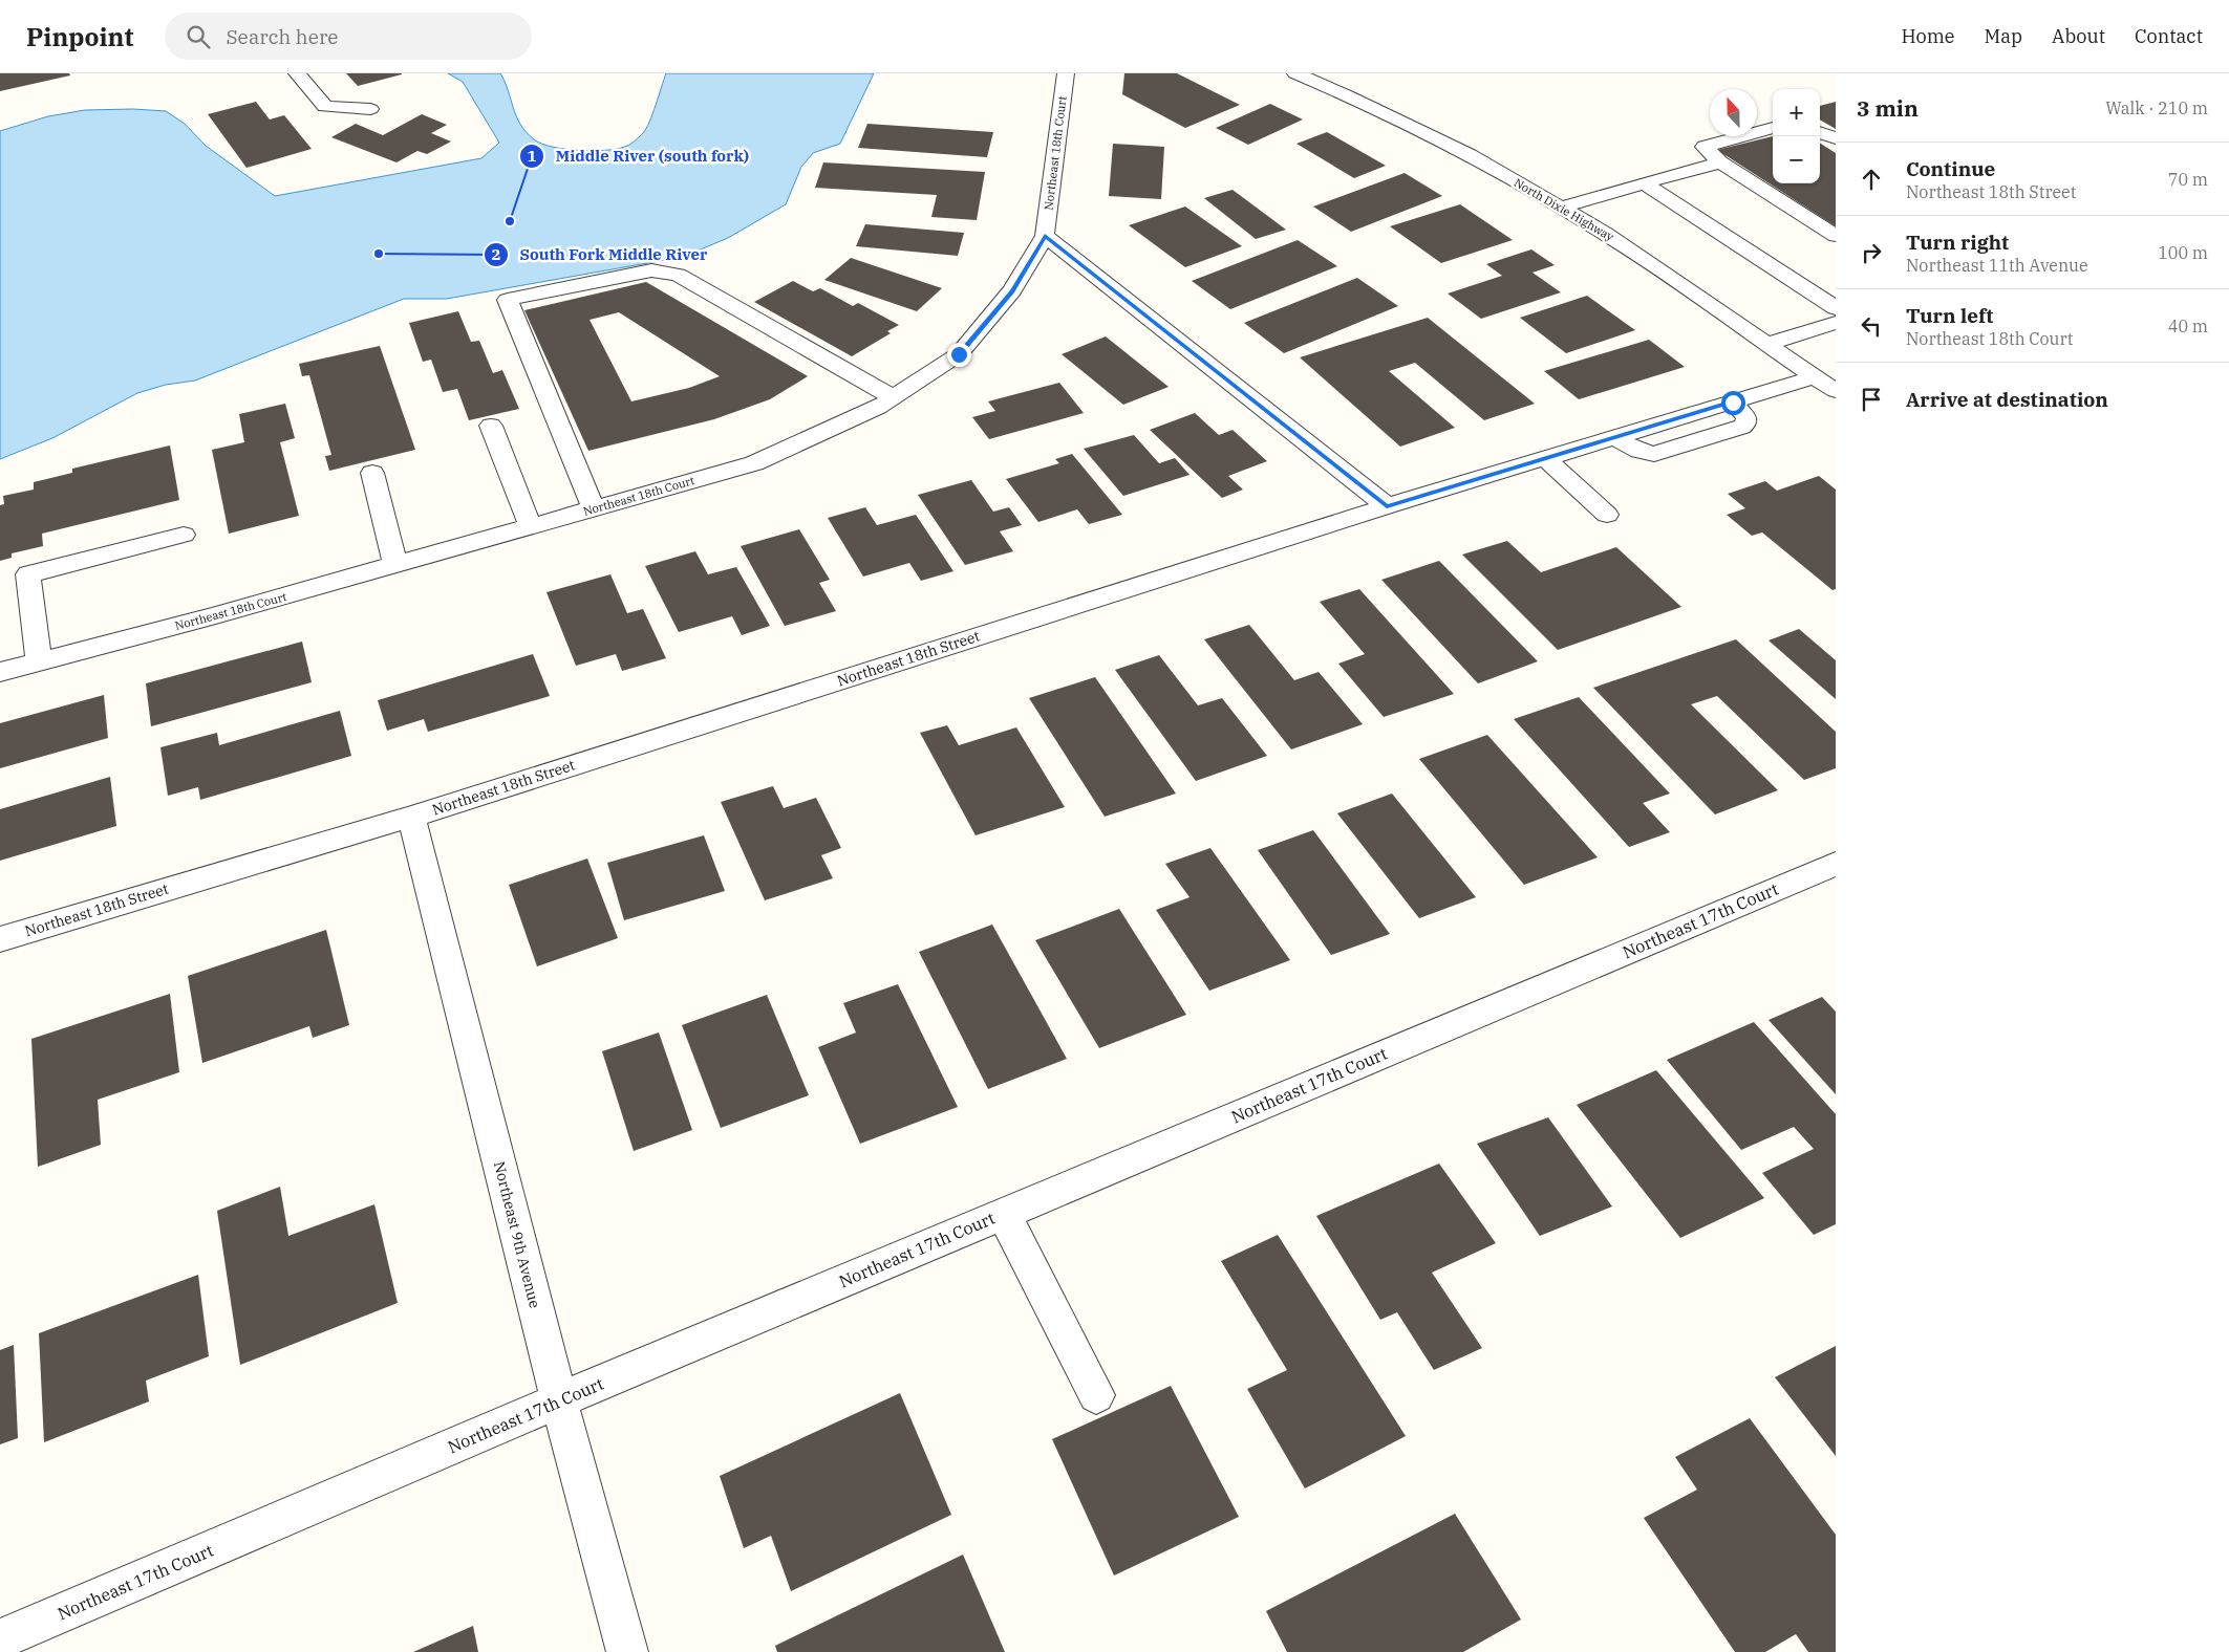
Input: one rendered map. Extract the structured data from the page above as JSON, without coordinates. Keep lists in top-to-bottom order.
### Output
{
  "streets": {
    "street": [
      "Northeast 18th Court",
      "North Dixie Highway",
      "Northeast 18th Street",
      "Northeast 17th Court",
      "Northeast 9th Avenue"
    ]
  },
  "crossings": [
    ["North Dixie Highway", "Northeast 18th Street"],
    ["Northeast 18th Street", "Northeast 9th Avenue"],
    ["Northeast 17th Court", "Northeast 9th Avenue"]
  ],
  "places": ["Middle River (south fork)", "South Fork Middle River"],
  "north": "top",
  "page": {
    "header": "Pinpoint",
    "search": "Search here",
    "nav": [
      "Home",
      "Map",
      "About",
      "Contact"
    ],
    "heading": ["3 min", "Walk · 210 m"],
    "map_buttons": ["+", "−"],
    "list": [
      ["Continue", "Northeast 18th Street", "70 m"],
      ["Turn right", "Northeast 11th Avenue", "100 m"],
      ["Turn left", "Northeast 18th Court", "40 m"],
      "Arrive at destination"
    ]
  }
}
